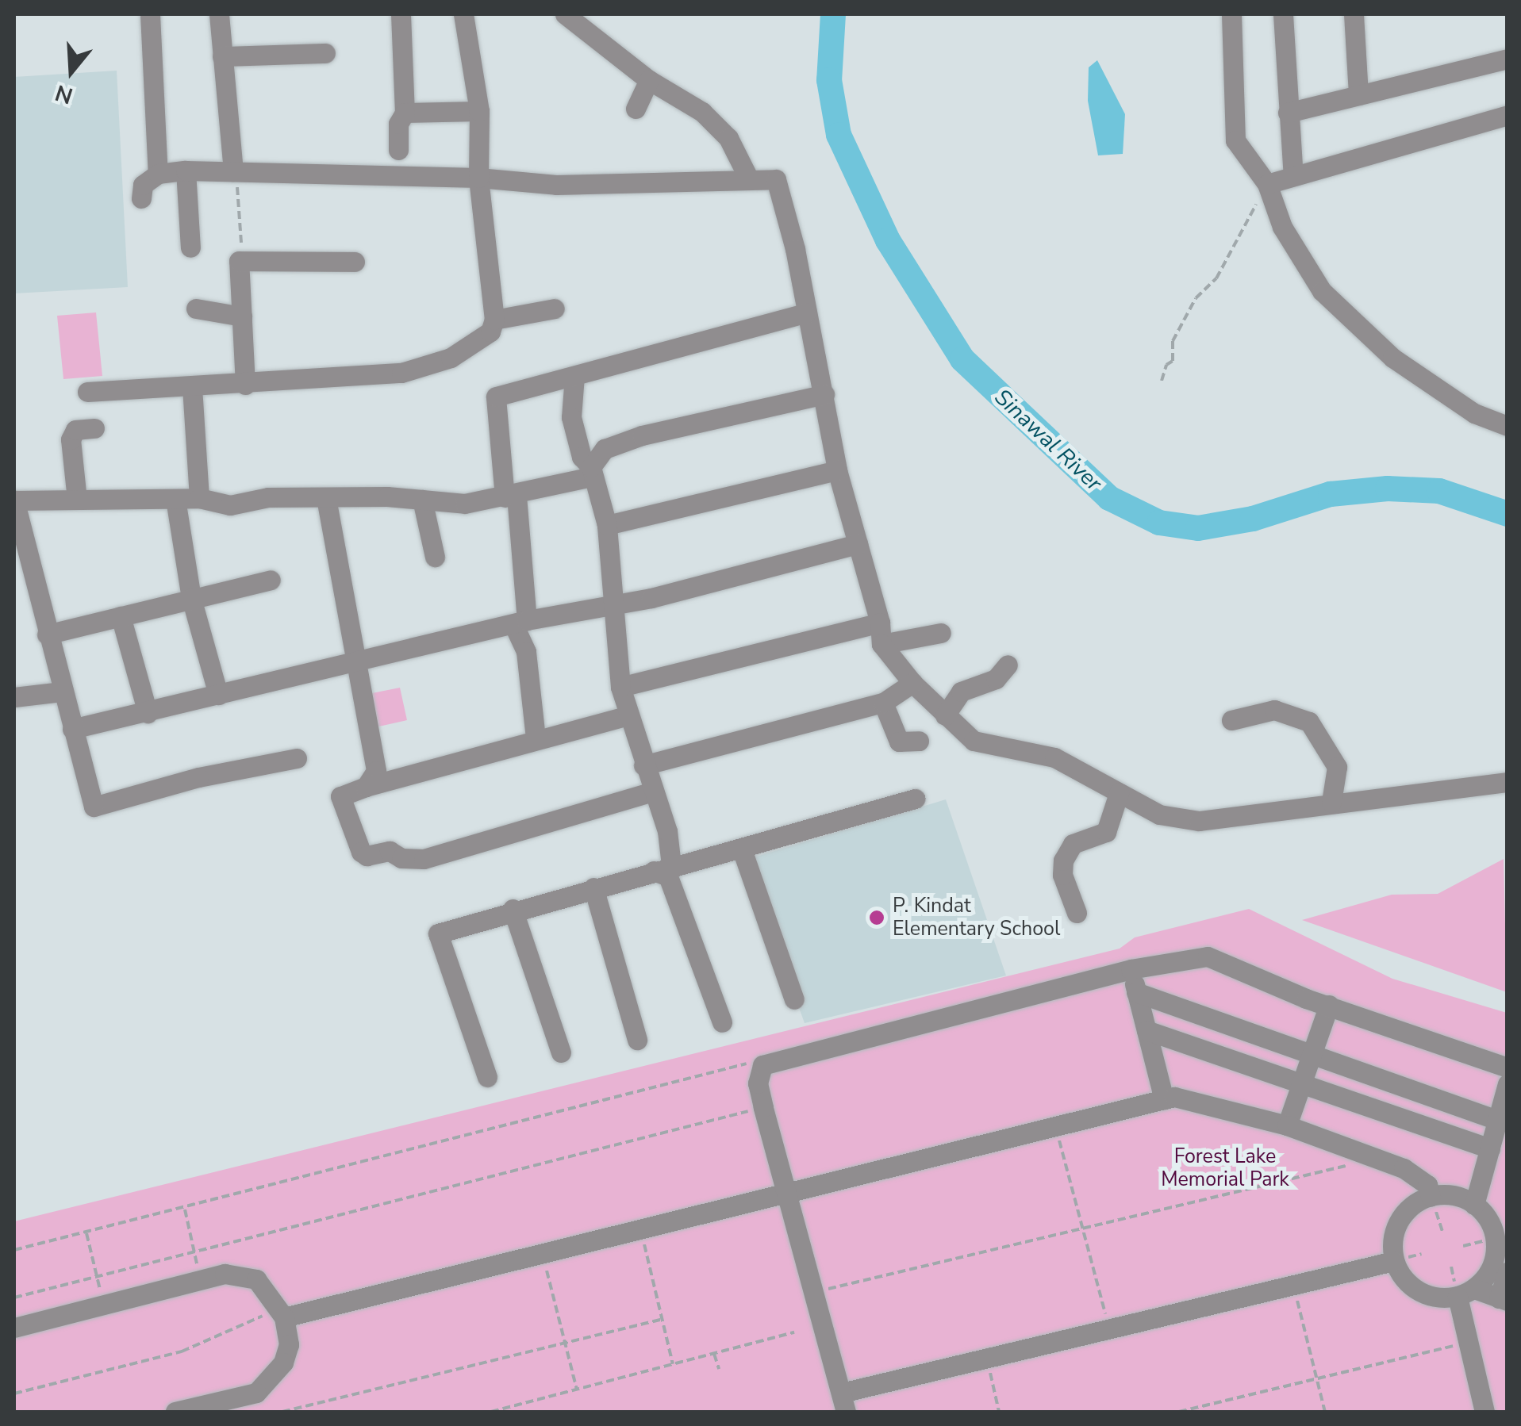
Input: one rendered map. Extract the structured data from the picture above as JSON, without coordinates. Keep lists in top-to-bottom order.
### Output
{
  "water": ["Sinawal River"],
  "parks": ["Forest Lake Memorial Park"],
  "places": ["P. Kindat Elementary School"],
  "north": "bottom"
}
